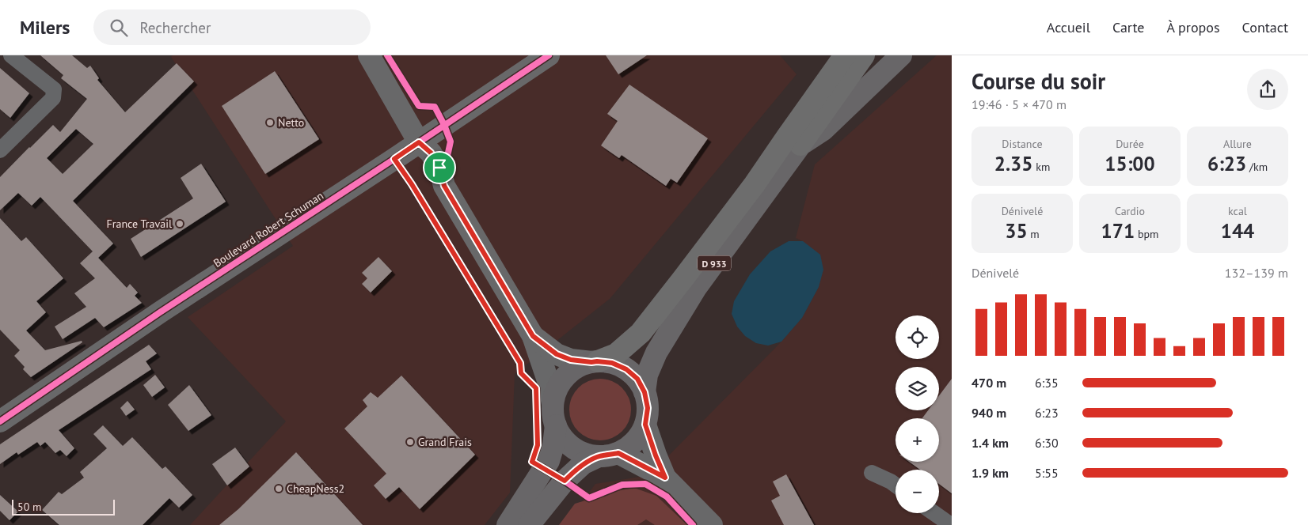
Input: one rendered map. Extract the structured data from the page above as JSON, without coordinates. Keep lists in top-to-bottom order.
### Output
{
  "streets": {
    "highway": ["D 933"],
    "street": ["Boulevard Robert Schuman"]
  },
  "places": [
    "Netto",
    "France Travail",
    "Grand Frais",
    "CheapNess2"
  ],
  "scale_bar": "50 m",
  "page": {
    "header": "Milers",
    "search": "Rechercher",
    "nav": [
      "Accueil",
      "Carte",
      "À propos",
      "Contact"
    ],
    "heading": ["Course du soir", "19:46 · 5 × 470 m"],
    "stats": [
      ["Distance", "2.35 km"],
      ["Durée", "15:00"],
      ["Allure", "6:23 /km"],
      ["Dénivelé", "35 m"],
      ["Cardio", "171 bpm"],
      ["kcal", "144"]
    ],
    "chart": ["Dénivelé", "132–139 m"],
    "map_buttons": ["+", "−"],
    "list": [
      {
        "name": "470 m",
        "note": "6:35"
      },
      {
        "name": "940 m",
        "note": "6:23"
      },
      {
        "name": "1.4 km",
        "note": "6:30"
      },
      {
        "name": "1.9 km",
        "note": "5:55"
      }
    ],
    "scale": "50 m"
  }
}
